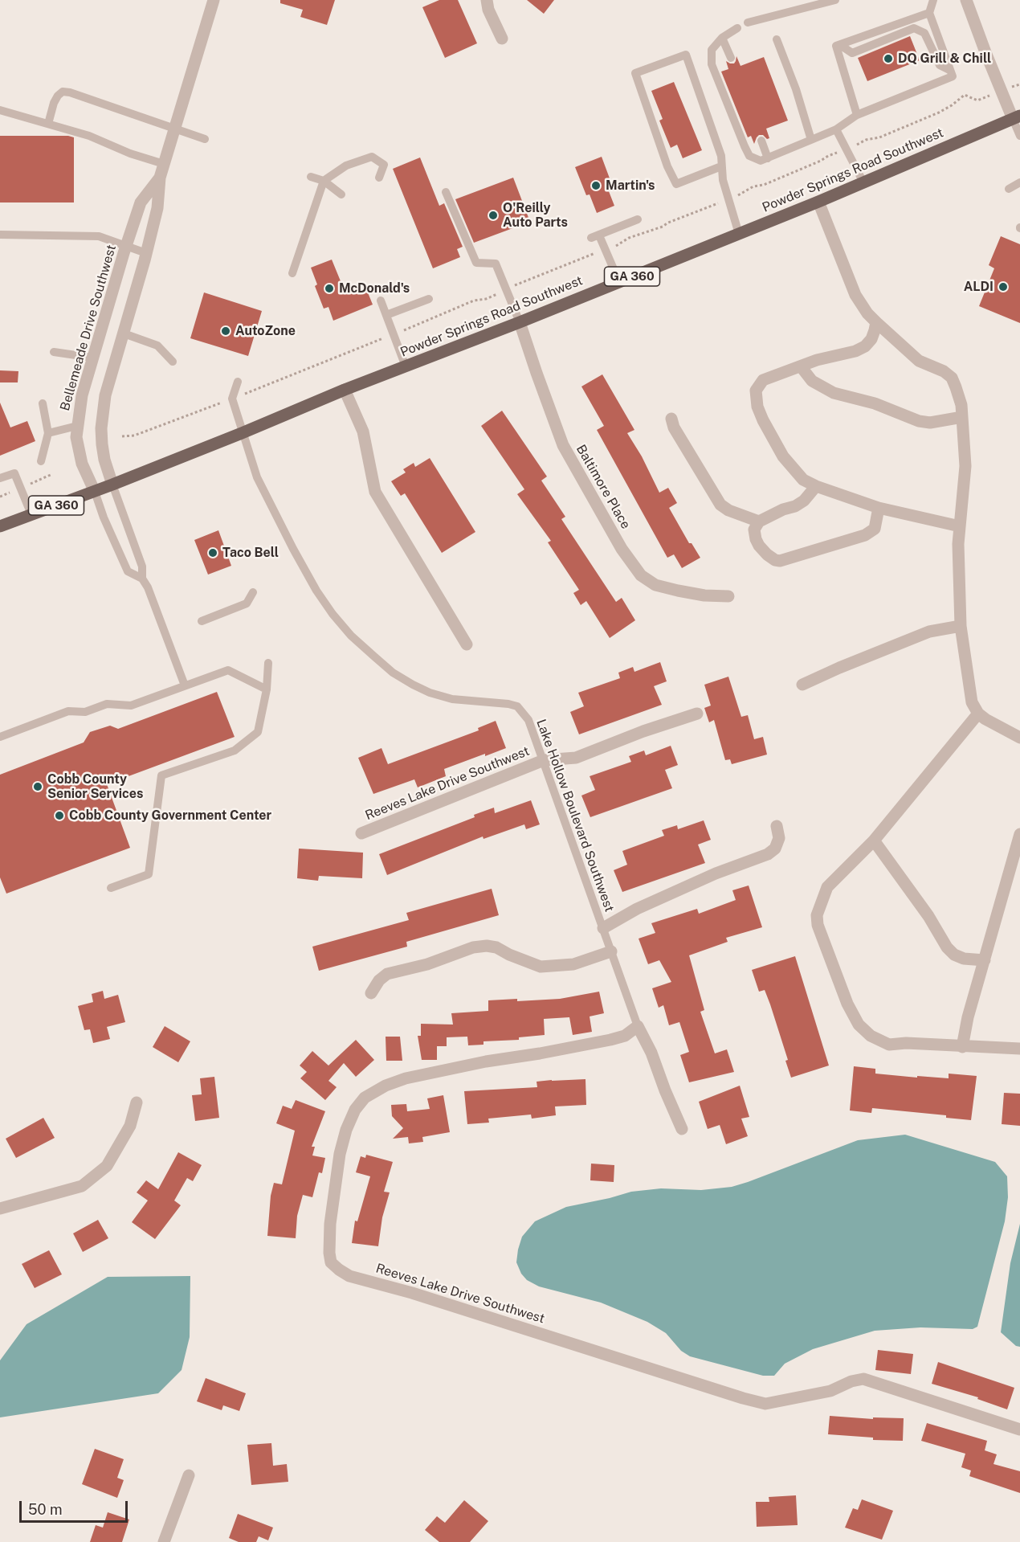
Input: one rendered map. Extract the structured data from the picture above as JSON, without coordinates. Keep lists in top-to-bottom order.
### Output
{
  "streets": {
    "main road": ["Powder Springs Road Southwest", "GA 360"],
    "street": ["Bellemeade Drive Southwest", "Baltimore Place", "Reeves Lake Drive Southwest"],
    "lane": ["Lake Hollow Boulevard Southwest"]
  },
  "crossings": [
    ["Powder Springs Road Southwest", "GA 360"],
    ["Powder Springs Road Southwest", "Bellemeade Drive Southwest"],
    ["Powder Springs Road Southwest", "Baltimore Place"],
    ["Powder Springs Road Southwest", "Lake Hollow Boulevard Southwest"],
    ["GA 360", "Bellemeade Drive Southwest"],
    ["Reeves Lake Drive Southwest", "Lake Hollow Boulevard Southwest"]
  ],
  "places": [
    "DQ Grill & Chill",
    "Martin's",
    "O'Reilly Auto Parts",
    "ALDI",
    "McDonald's",
    "AutoZone",
    "Taco Bell",
    "Cobb County Senior Services",
    "Cobb County Government Center"
  ],
  "scale_bar": "50 m"
}
